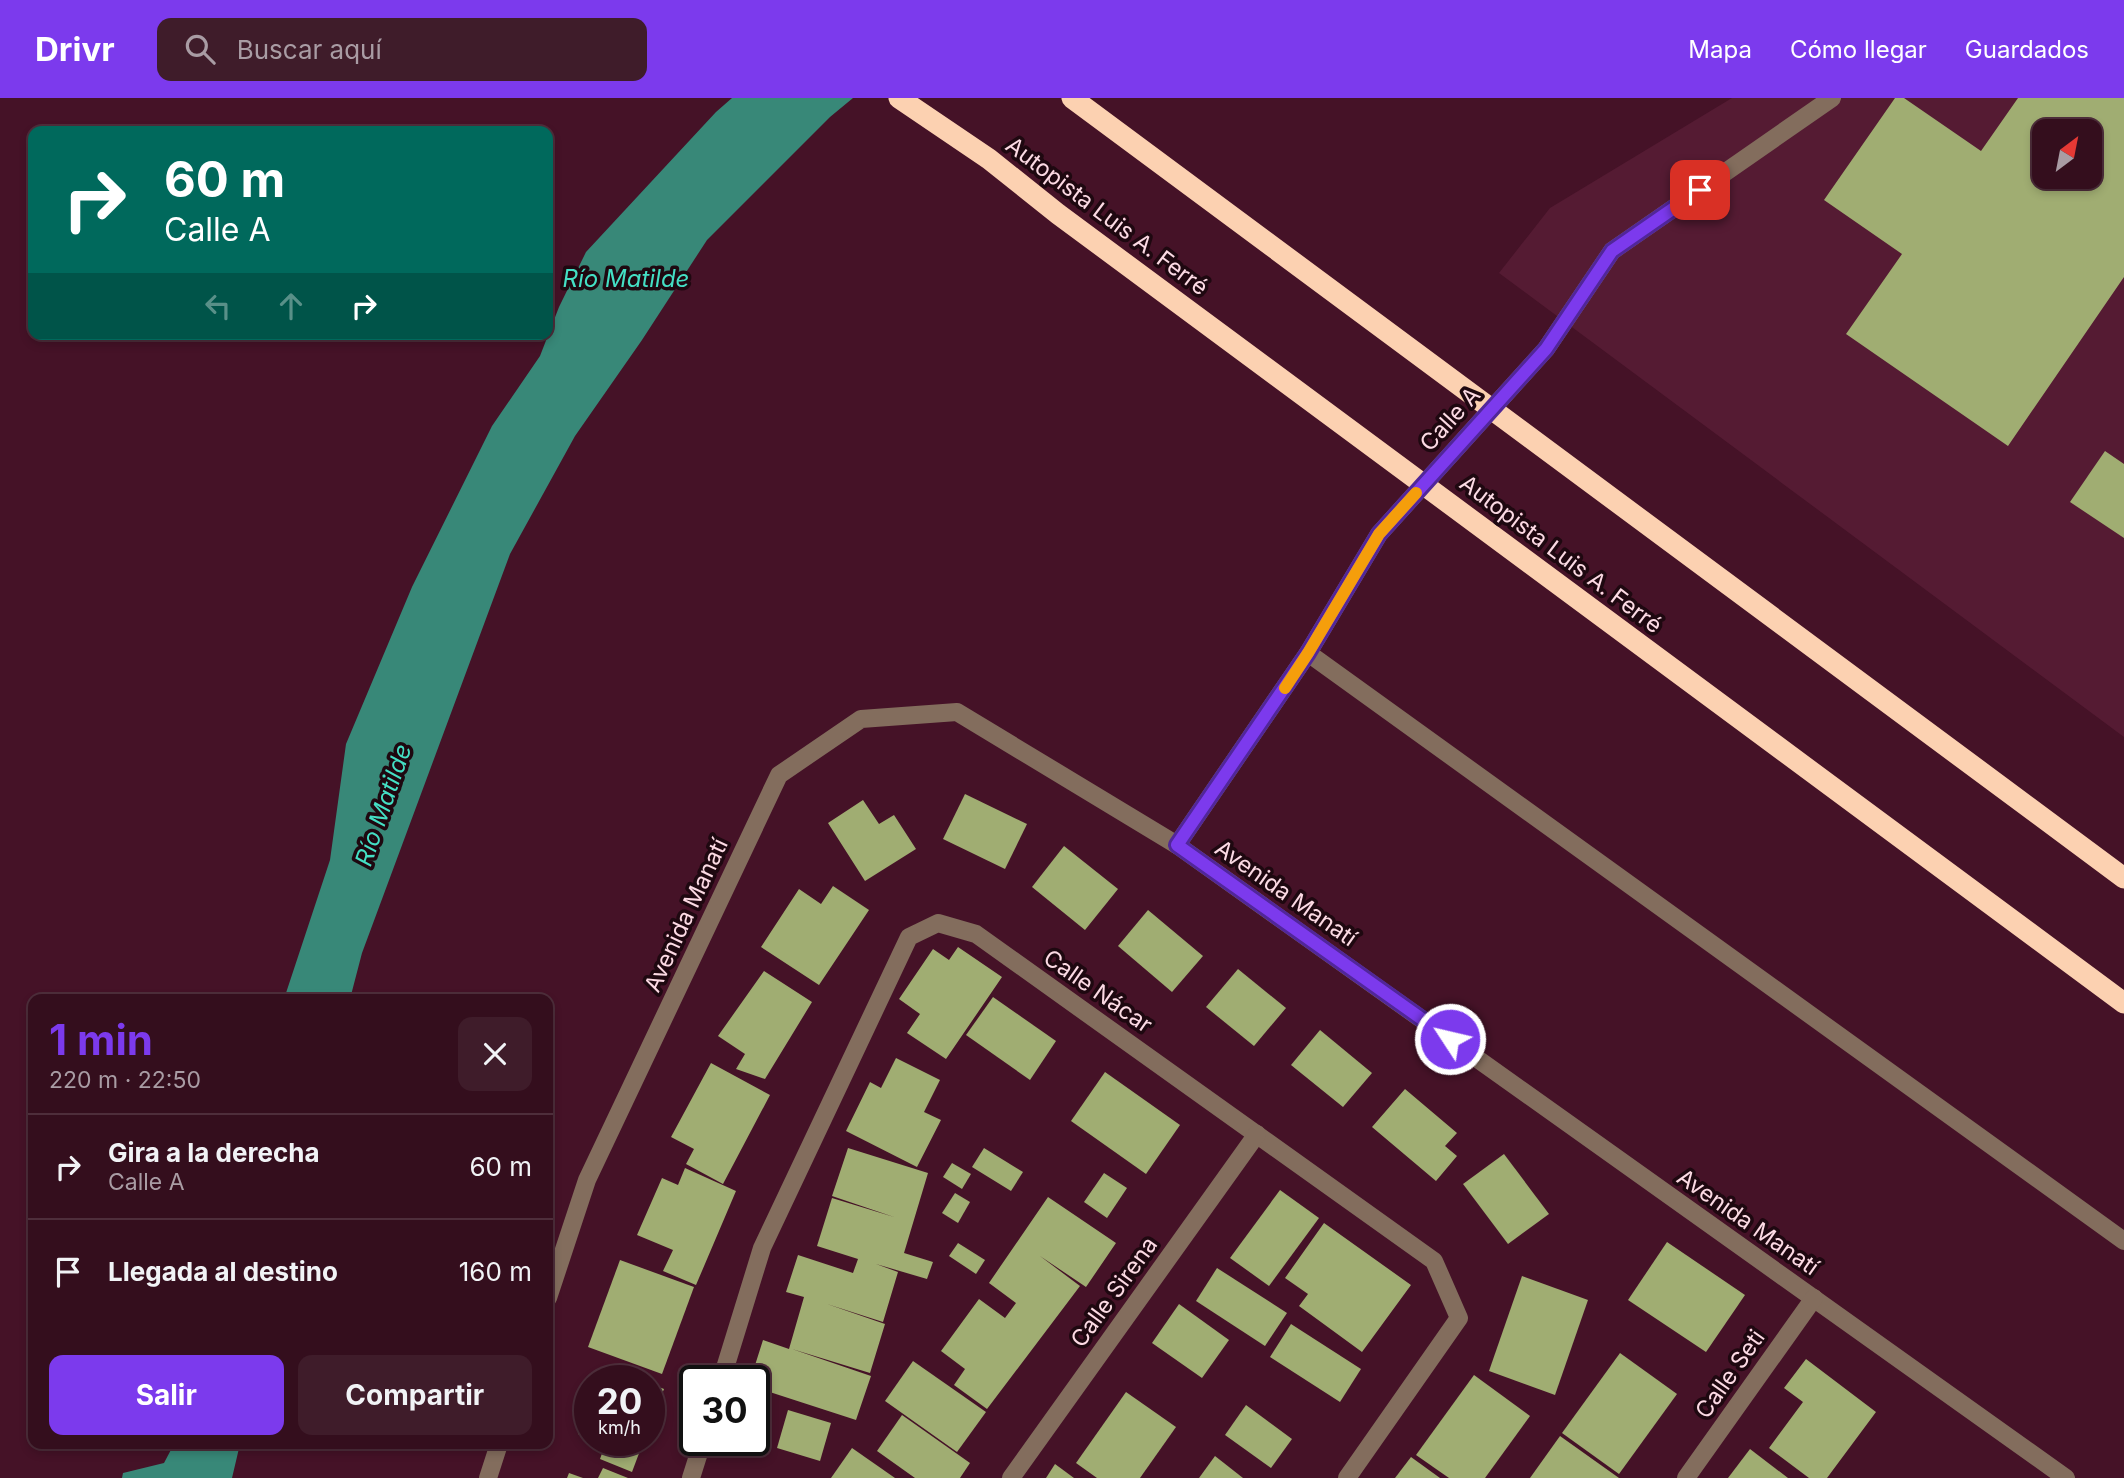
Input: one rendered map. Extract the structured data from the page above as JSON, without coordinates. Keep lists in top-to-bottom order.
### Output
{
  "streets": {
    "highway": ["Autopista Luis A. Ferré"],
    "street": [
      "Calle A",
      "Avenida Manatí",
      "Calle Nácar",
      "Calle Sirena",
      "Calle Seti"
    ]
  },
  "crossings": [
    ["Calle A", "Avenida Manatí"],
    ["Avenida Manatí", "Calle Seti"],
    ["Calle Nácar", "Calle Sirena"]
  ],
  "water": ["Río Matilde"],
  "north": "top right",
  "page": {
    "header": "Drivr",
    "search": "Buscar aquí",
    "nav": ["Mapa", "Cómo llegar", "Guardados"],
    "turn": ["60 m", "Calle A"],
    "heading": ["1 min", "220 m · 22:50"],
    "list": [
      {
        "name": "Gira a la derecha",
        "note": "Calle A",
        "value": "60 m"
      },
      {
        "name": "Llegada al destino",
        "value": "160 m"
      }
    ],
    "buttons": ["Salir", "Compartir"],
    "speed": "20 km/h",
    "limit": "30"
  }
}
